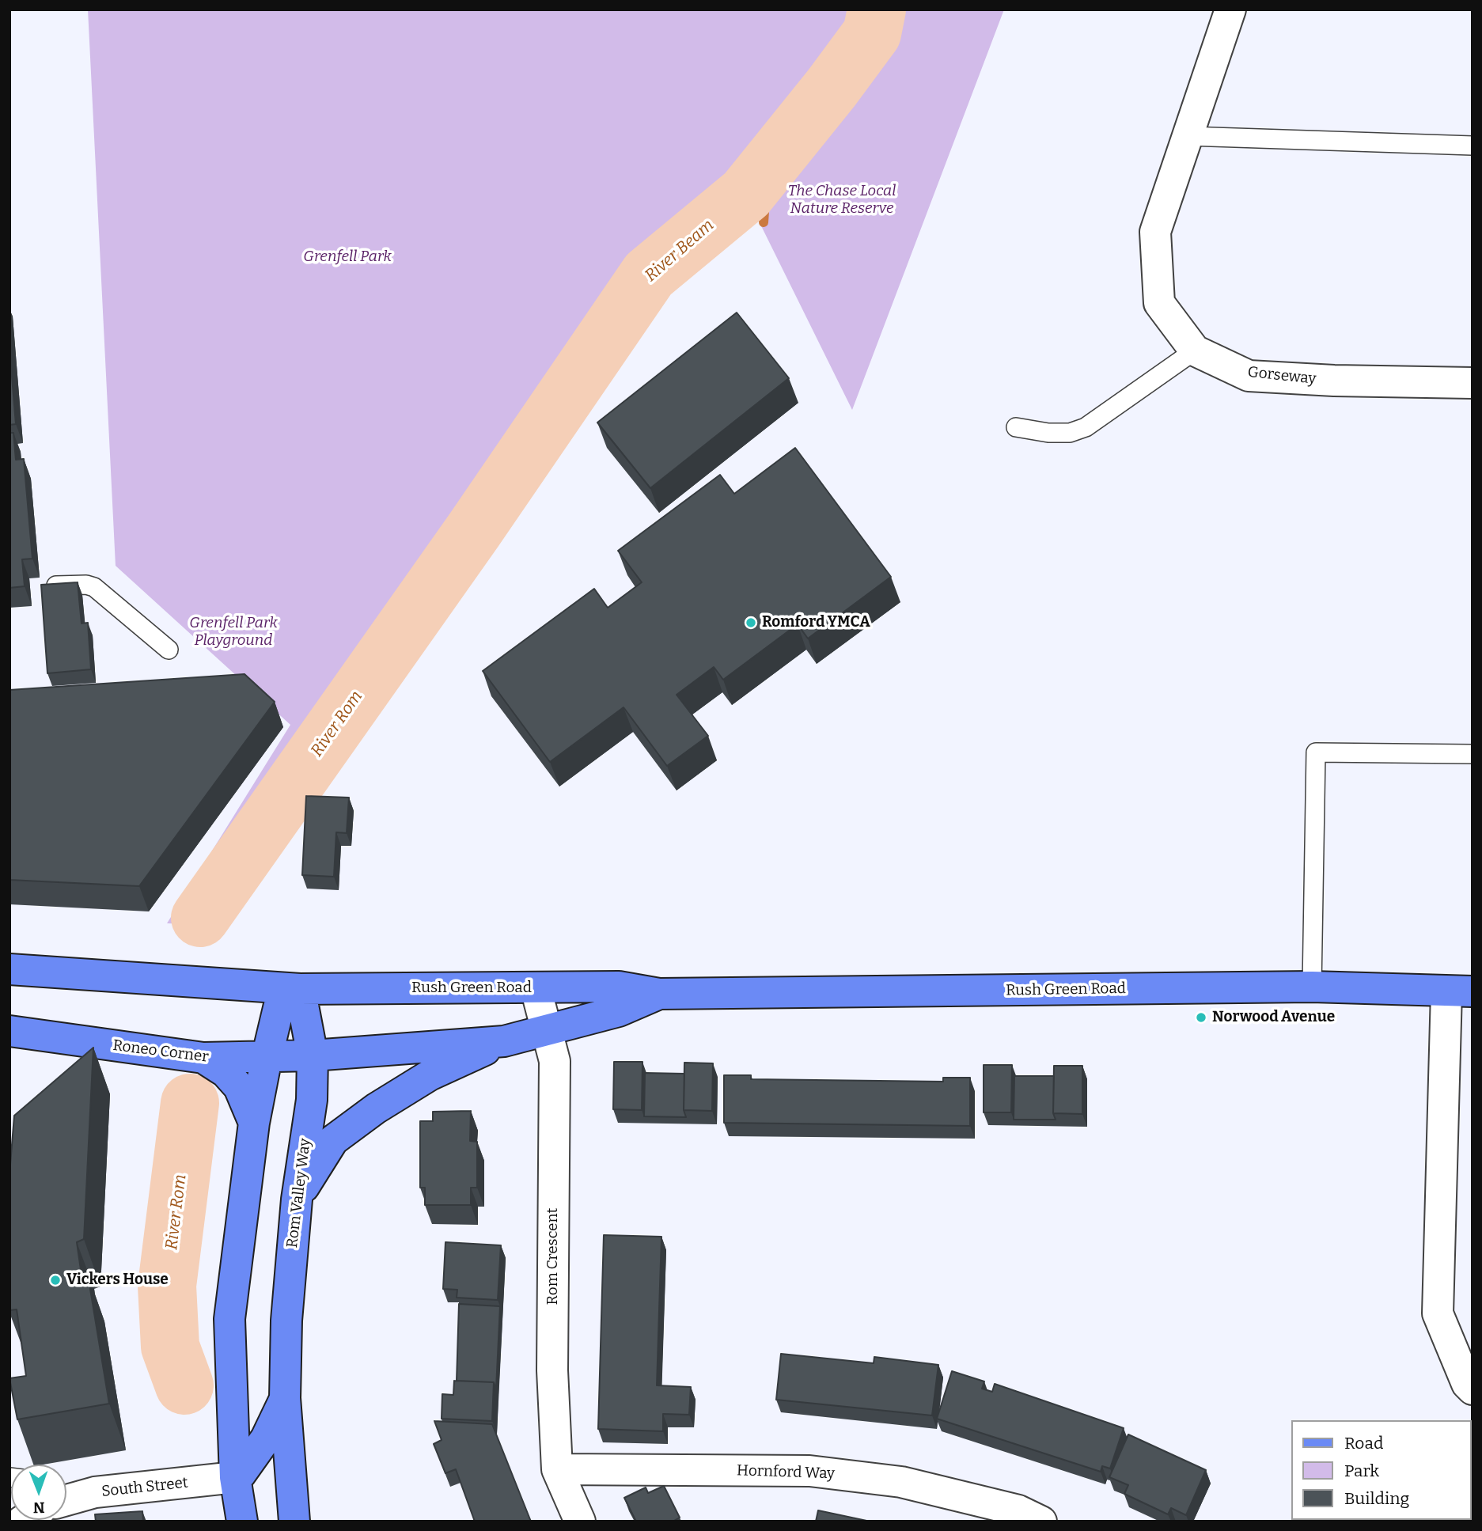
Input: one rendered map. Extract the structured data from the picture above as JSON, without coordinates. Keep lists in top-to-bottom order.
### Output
{
  "streets": {
    "main road": ["Rush Green Road", "Roneo Corner", "Rom Valley Way"],
    "street": [
      "Gorseway",
      "Rom Crescent",
      "Hornford Way",
      "South Street"
    ]
  },
  "crossings": [
    ["Rush Green Road", "Roneo Corner"],
    ["Rush Green Road", "Rom Valley Way"],
    ["Rush Green Road", "Rom Crescent"],
    ["Roneo Corner", "Rom Valley Way"],
    ["Rom Valley Way", "South Street"],
    ["Rom Crescent", "Hornford Way"]
  ],
  "water": ["River Beam", "River Rom"],
  "parks": ["The Chase Local Nature Reserve", "Grenfell Park", "Grenfell Park Playground"],
  "places": ["Romford YMCA", "Norwood Avenue", "Vickers House"],
  "legend": ["Road", "Park", "Building"],
  "north": "bottom"
}
